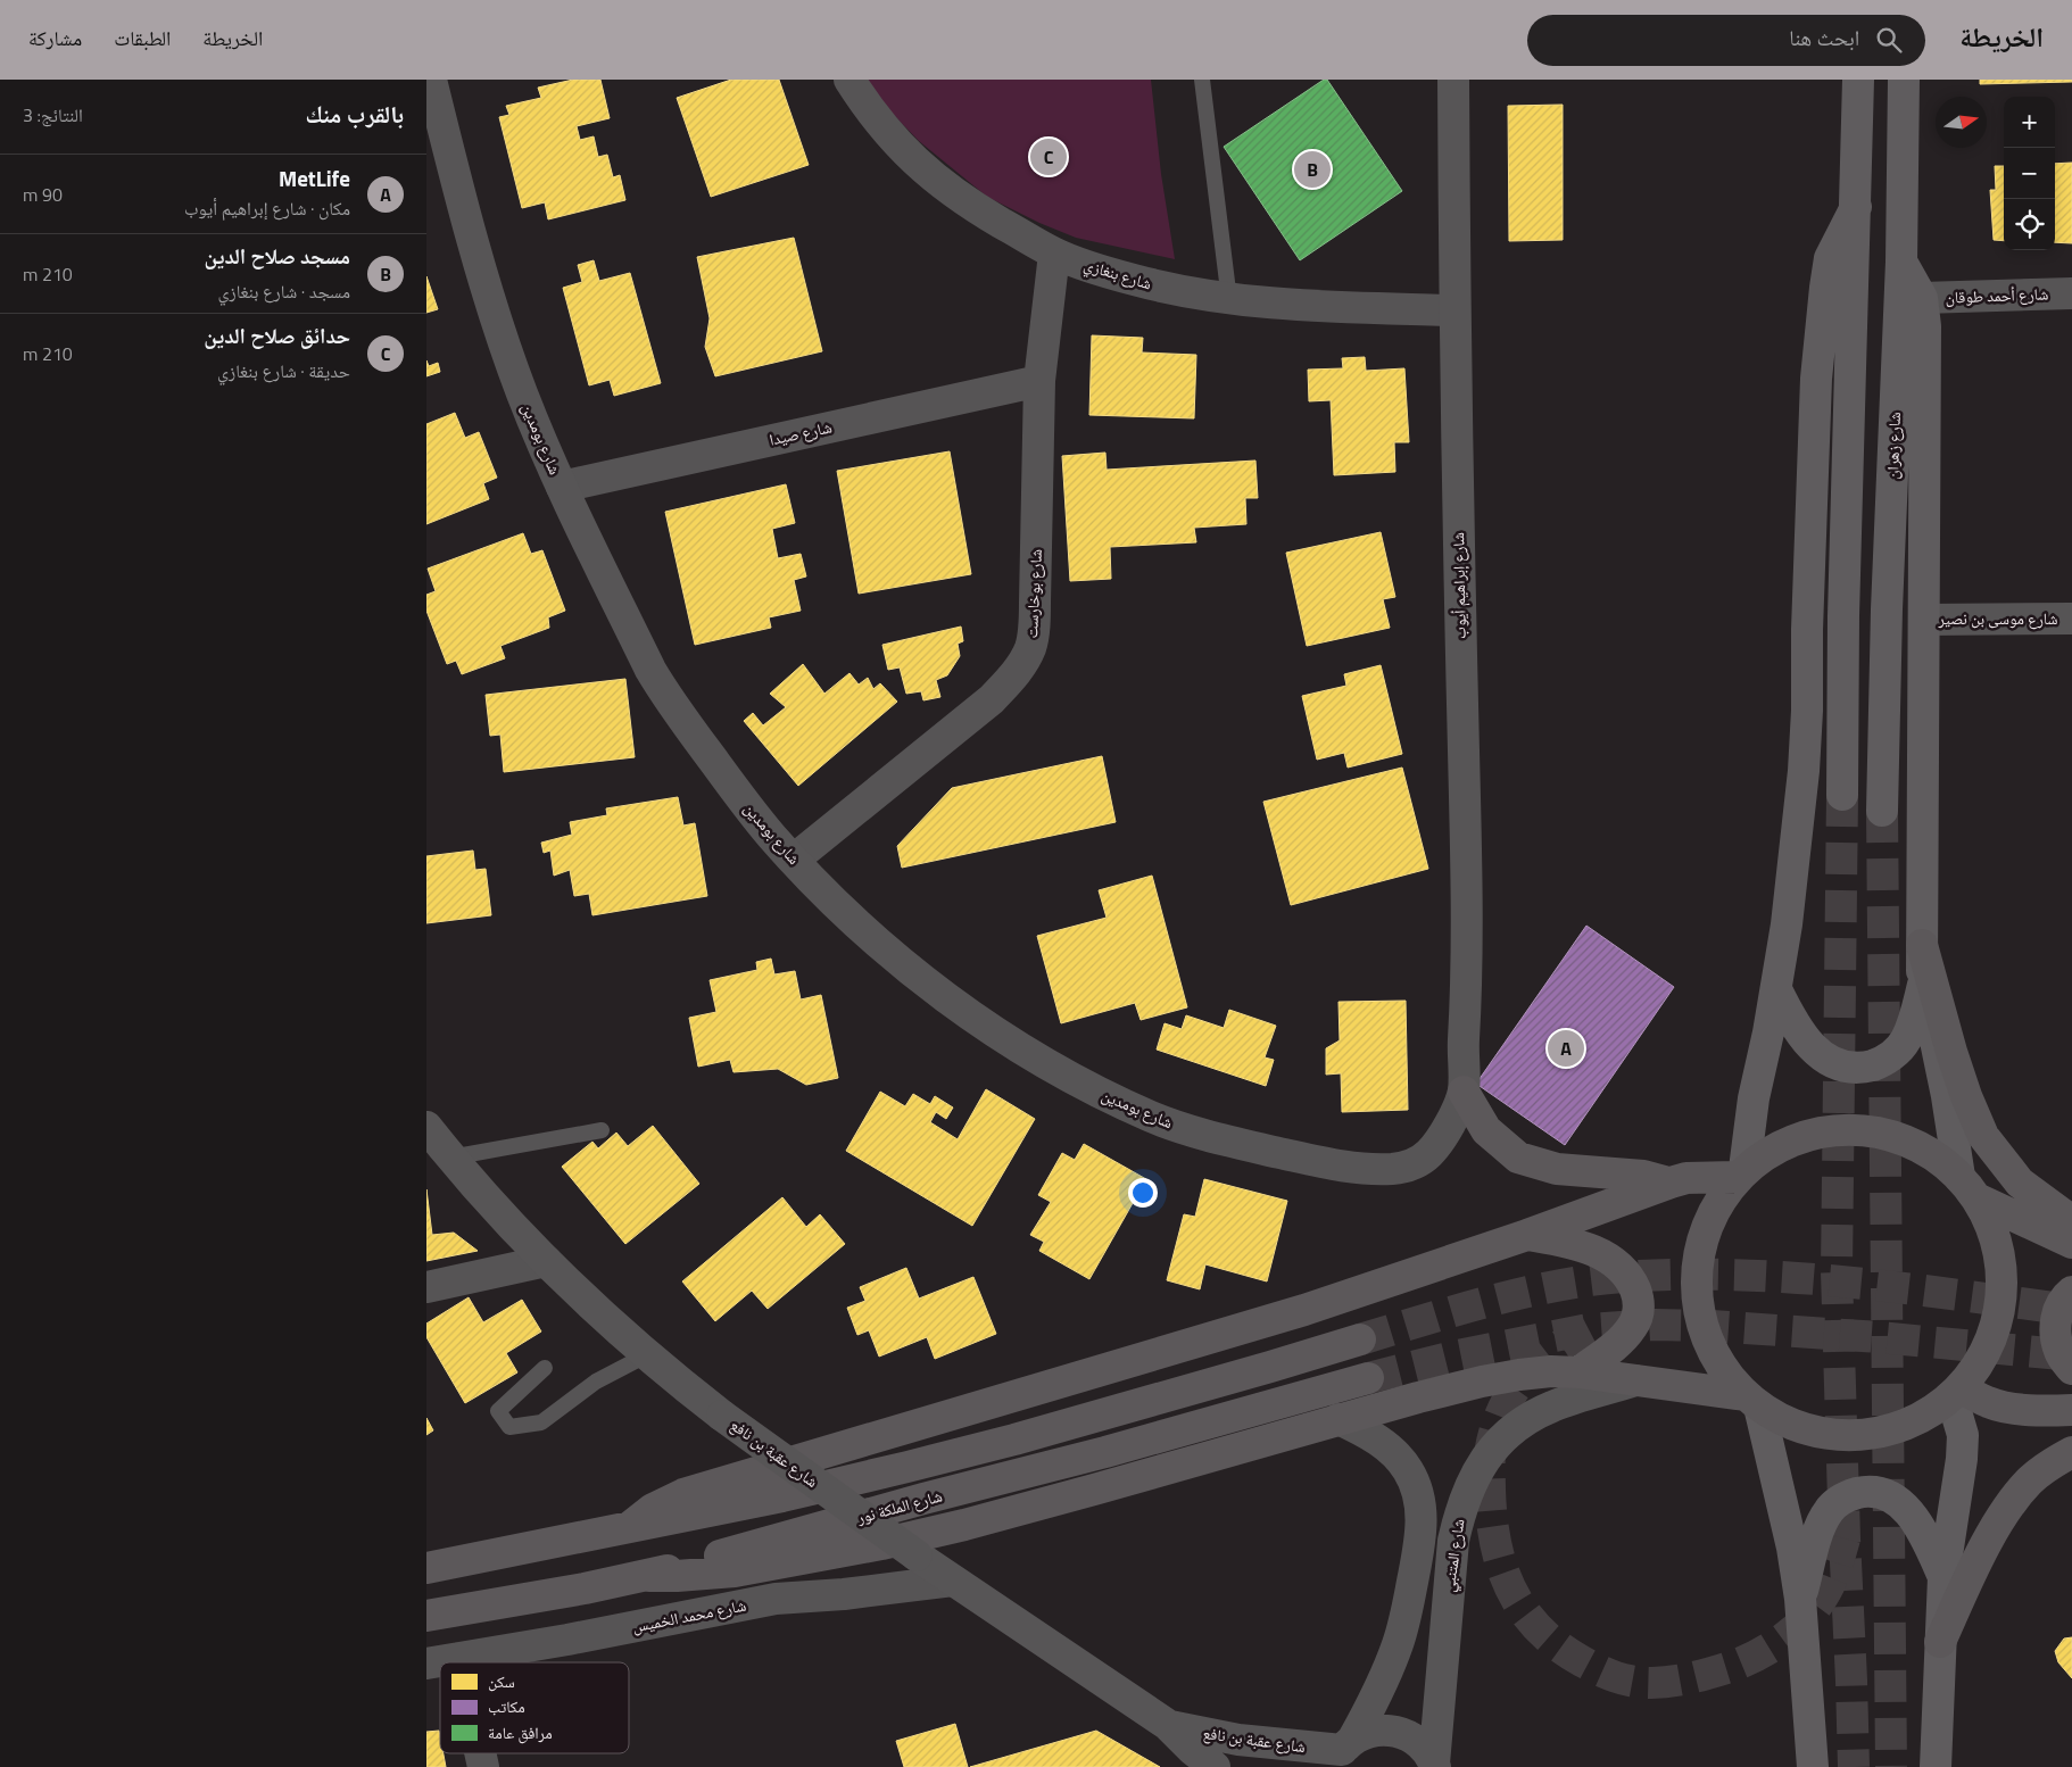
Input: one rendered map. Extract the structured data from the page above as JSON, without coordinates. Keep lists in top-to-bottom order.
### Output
{
  "streets": {
    "highway": ["شارع الملكة نور"],
    "main road": ["شارع زهران"],
    "street": [
      "شارع بنغازي",
      "شارع أحمد طوقان",
      "شارع صيدا",
      "شارع بومدين",
      "شارع إبراهيم أيوب",
      "شارع بوخارست",
      "شارع موسى بن نصير",
      "شارع عقبة بن نافع",
      "شارع المتنبي",
      "شارع محمد الخميس"
    ]
  },
  "crossings": [
    ["شارع بنغازي", "شارع إبراهيم أيوب"],
    ["شارع بنغازي", "شارع بوخارست"],
    ["شارع صيدا", "شارع بومدين"],
    ["شارع صيدا", "شارع بوخارست"],
    ["شارع بومدين", "شارع إبراهيم أيوب"],
    ["شارع بومدين", "شارع بوخارست"],
    ["شارع عقبة بن نافع", "شارع محمد الخميس"]
  ],
  "legend": ["سكن", "مكاتب", "مرافق عامة"],
  "north": "right",
  "page": {
    "header": "الخريطة",
    "search": "ابحث هنا",
    "nav": ["الخريطة", "الطبقات", "مشاركة"],
    "heading": ["بالقرب منك", "النتائج: 3"],
    "map_buttons": ["+", "−"],
    "pins": ["C", "B", "A"],
    "list": [
      {
        "mark": "A",
        "name": "MetLife",
        "note": "مكان · شارع إبراهيم أيوب",
        "value": "90 m"
      },
      {
        "mark": "B",
        "name": "مسجد صلاح الدين",
        "note": "مسجد · شارع بنغازي",
        "value": "210 m"
      },
      {
        "mark": "C",
        "name": "حدائق صلاح الدين",
        "note": "حديقة · شارع بنغازي",
        "value": "210 m"
      }
    ]
  }
}
